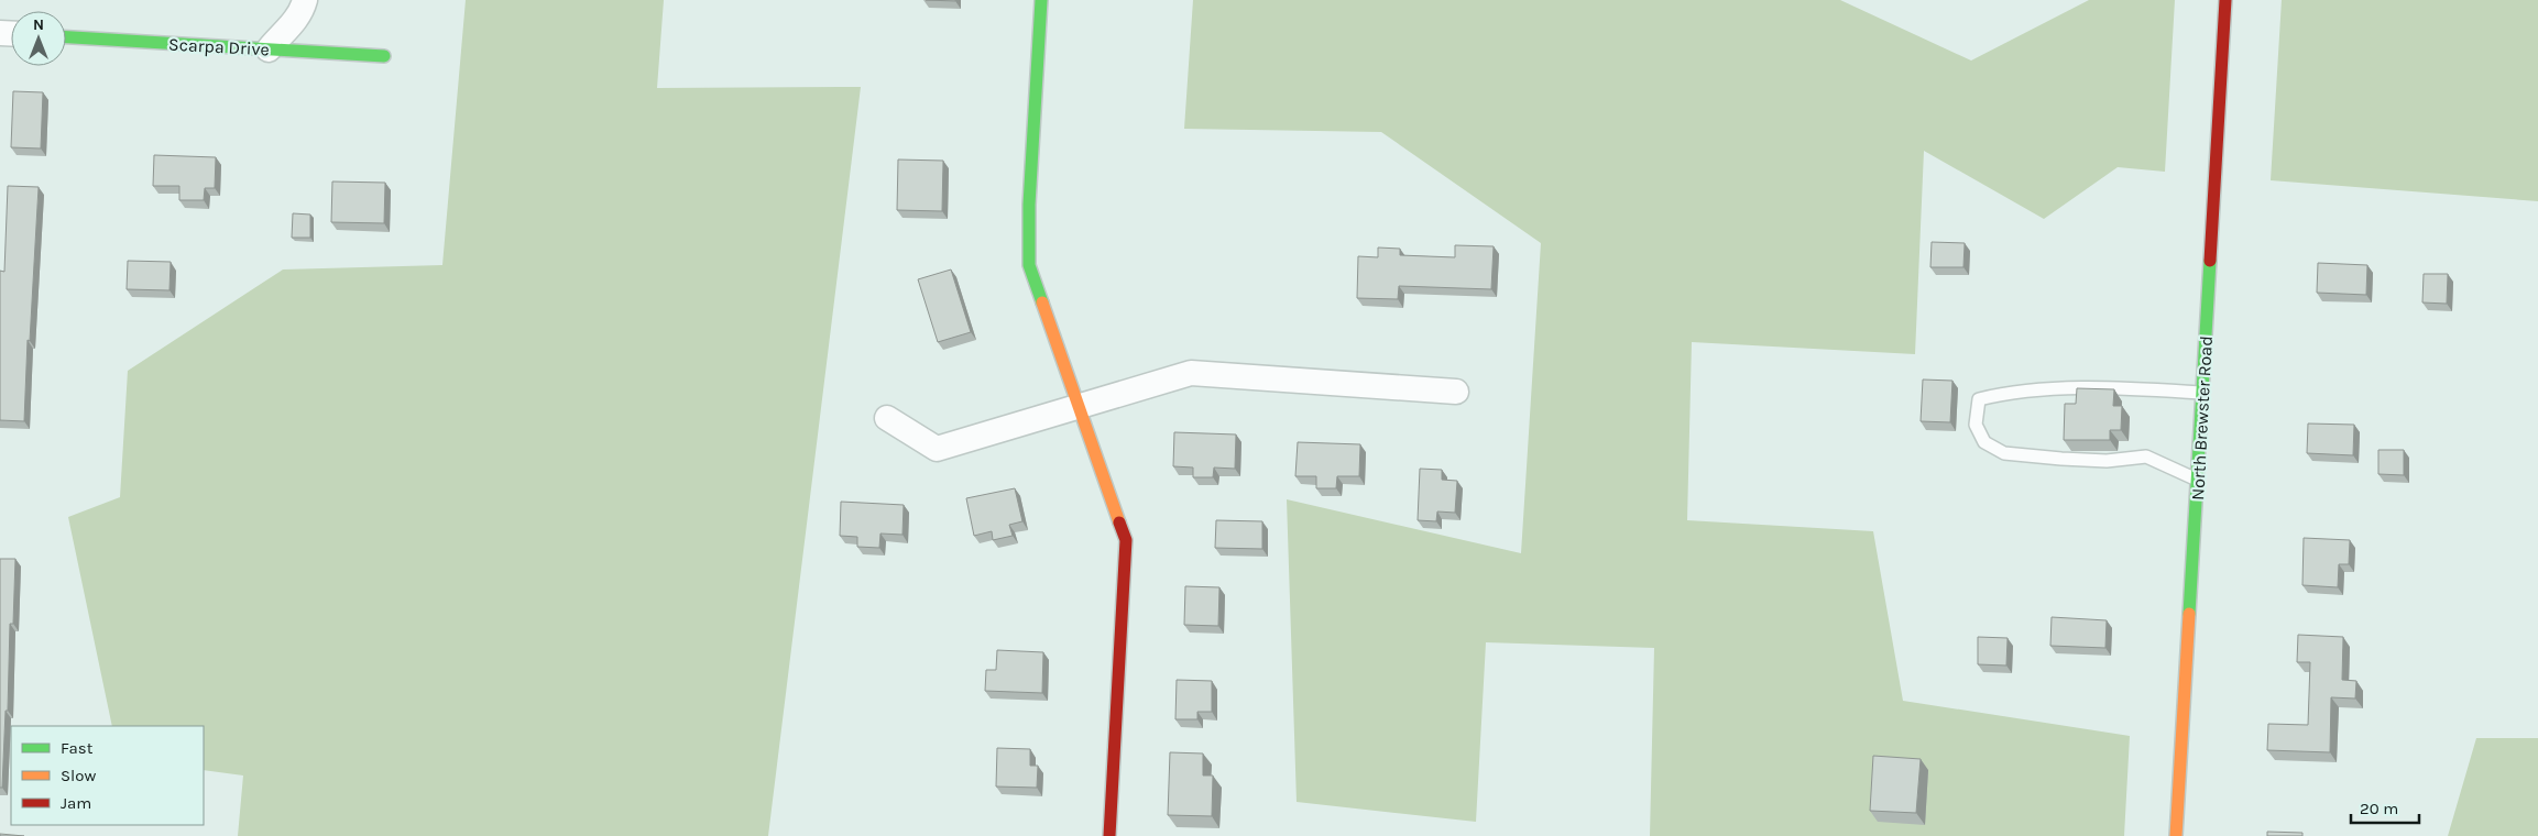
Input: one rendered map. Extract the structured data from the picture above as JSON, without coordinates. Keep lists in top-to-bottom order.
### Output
{
  "streets": {
    "street": ["Scarpa Drive", "North Brewster Road"]
  },
  "legend": ["Fast", "Slow", "Jam"],
  "scale_bar": "20 m",
  "north": "top"
}
